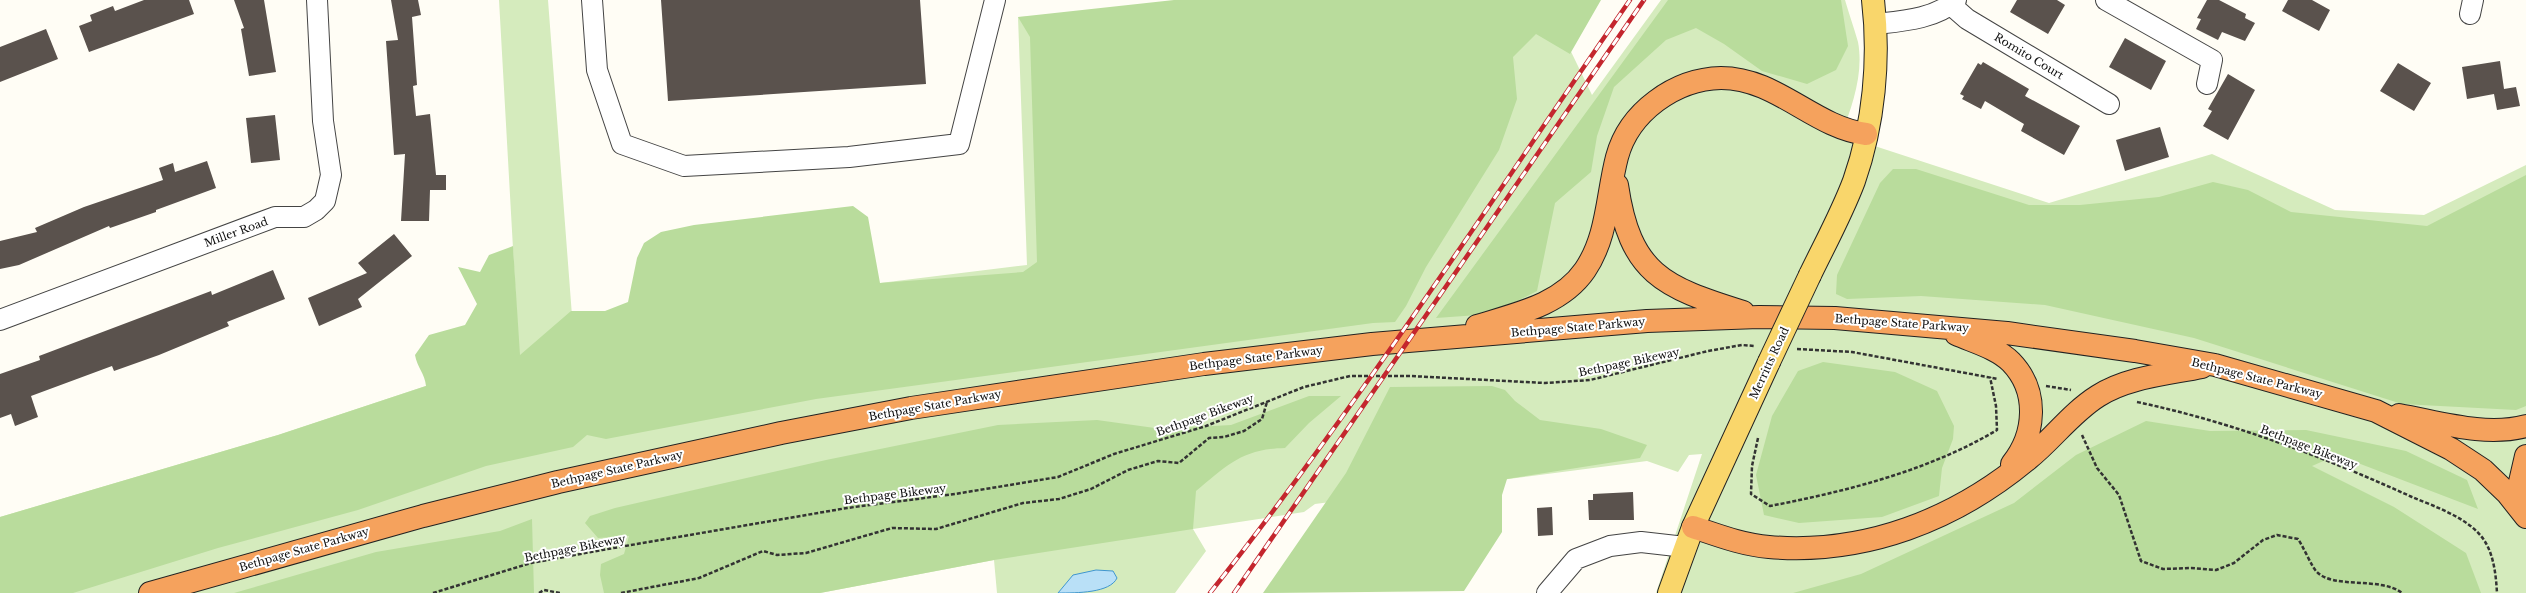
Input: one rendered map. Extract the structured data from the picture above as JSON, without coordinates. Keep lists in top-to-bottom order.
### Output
{
  "streets": {
    "highway": ["Bethpage State Parkway"],
    "main road": ["Merritts Road"],
    "street": ["Romito Court", "Miller Road"],
    "path": ["Bethpage Bikeway"]
  },
  "crossings": [
    ["Bethpage Bikeway", "Merritts Road"]
  ]
}
